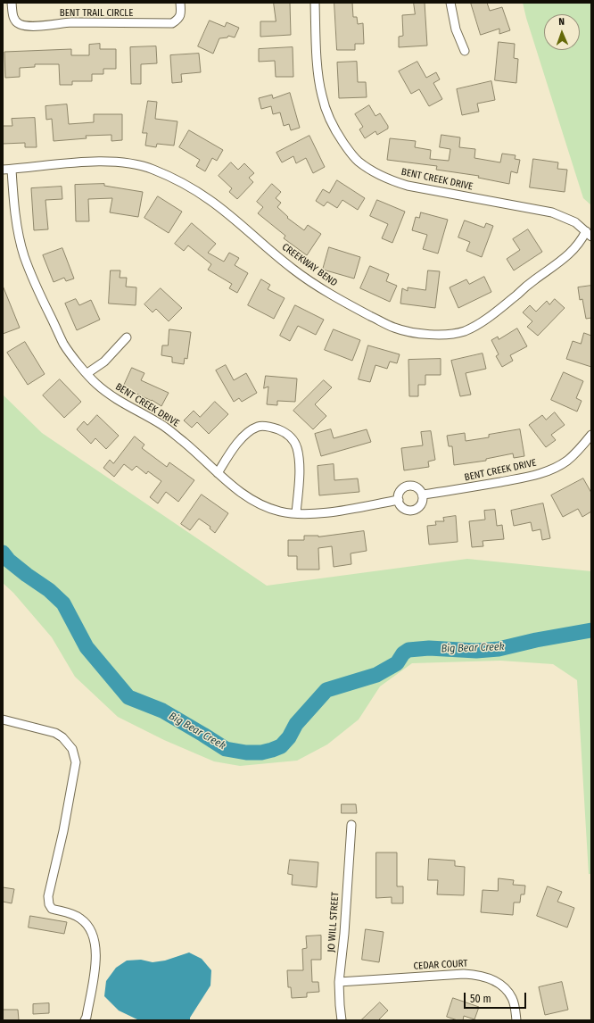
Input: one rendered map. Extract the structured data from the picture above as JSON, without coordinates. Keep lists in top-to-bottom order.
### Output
{
  "streets": {
    "street": [
      "BENT TRAIL CIRCLE",
      "BENT CREEK DRIVE",
      "CREEKWAY BEND",
      "JO WILL STREET",
      "CEDAR COURT"
    ]
  },
  "crossings": [
    ["BENT CREEK DRIVE", "CREEKWAY BEND"],
    ["JO WILL STREET", "CEDAR COURT"]
  ],
  "water": ["Big Bear Creek"],
  "scale_bar": "50 m",
  "north": "top"
}
